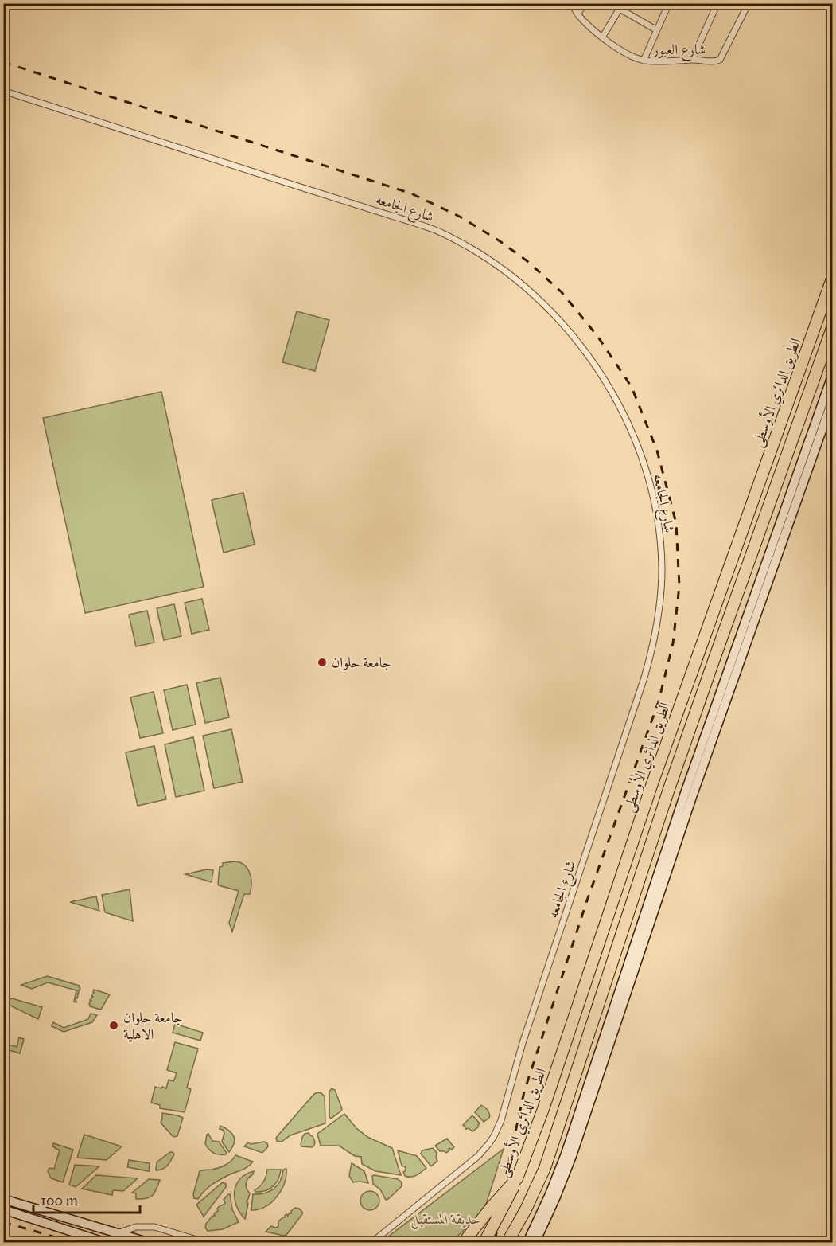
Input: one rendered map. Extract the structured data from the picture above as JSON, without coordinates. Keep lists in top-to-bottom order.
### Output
{
  "streets": {
    "highway": ["الطريق الدائري الأوسطى"],
    "street": ["شارع العبور", "شارع الجامعه"]
  },
  "parks": ["حديقة المستقبل"],
  "places": ["جامعة حلوان", "جامعة حلوان الاهلية"],
  "scale_bar": "100 m"
}
